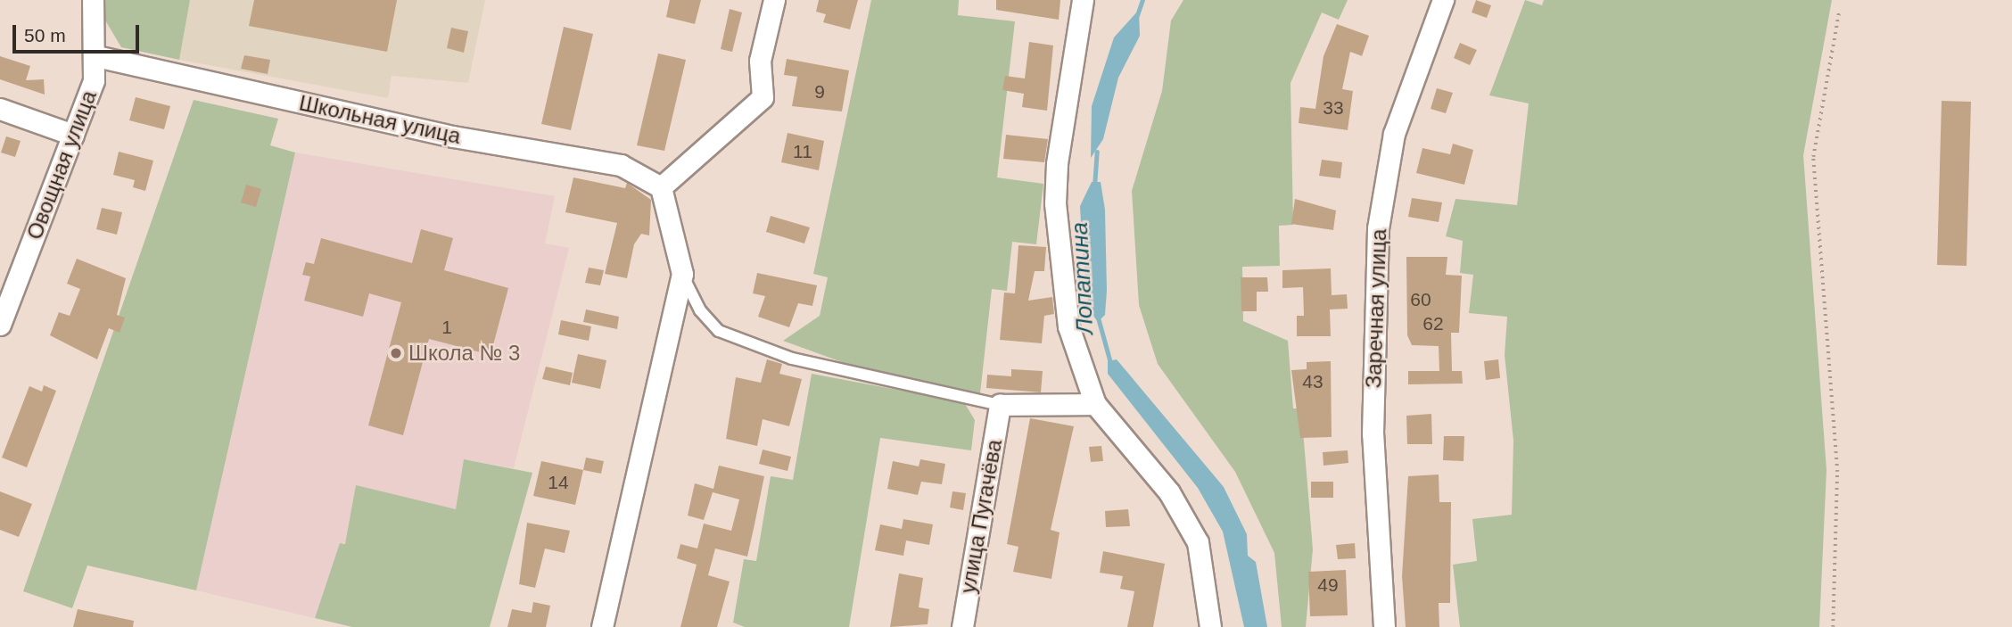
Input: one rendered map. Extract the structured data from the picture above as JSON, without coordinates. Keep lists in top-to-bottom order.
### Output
{
  "streets": {
    "street": [
      "Школьная улица",
      "Овощная улица",
      "Заречная улица",
      "улица Пугачёва"
    ]
  },
  "crossings": [
    ["Школьная улица", "Овощная улица"]
  ],
  "water": ["Лопатина"],
  "places": ["Школа № 3"],
  "house_numbers": [
    "9",
    "33",
    "11",
    "60",
    "62",
    "1",
    "43",
    "14",
    "49"
  ],
  "scale_bar": "50 m"
}
